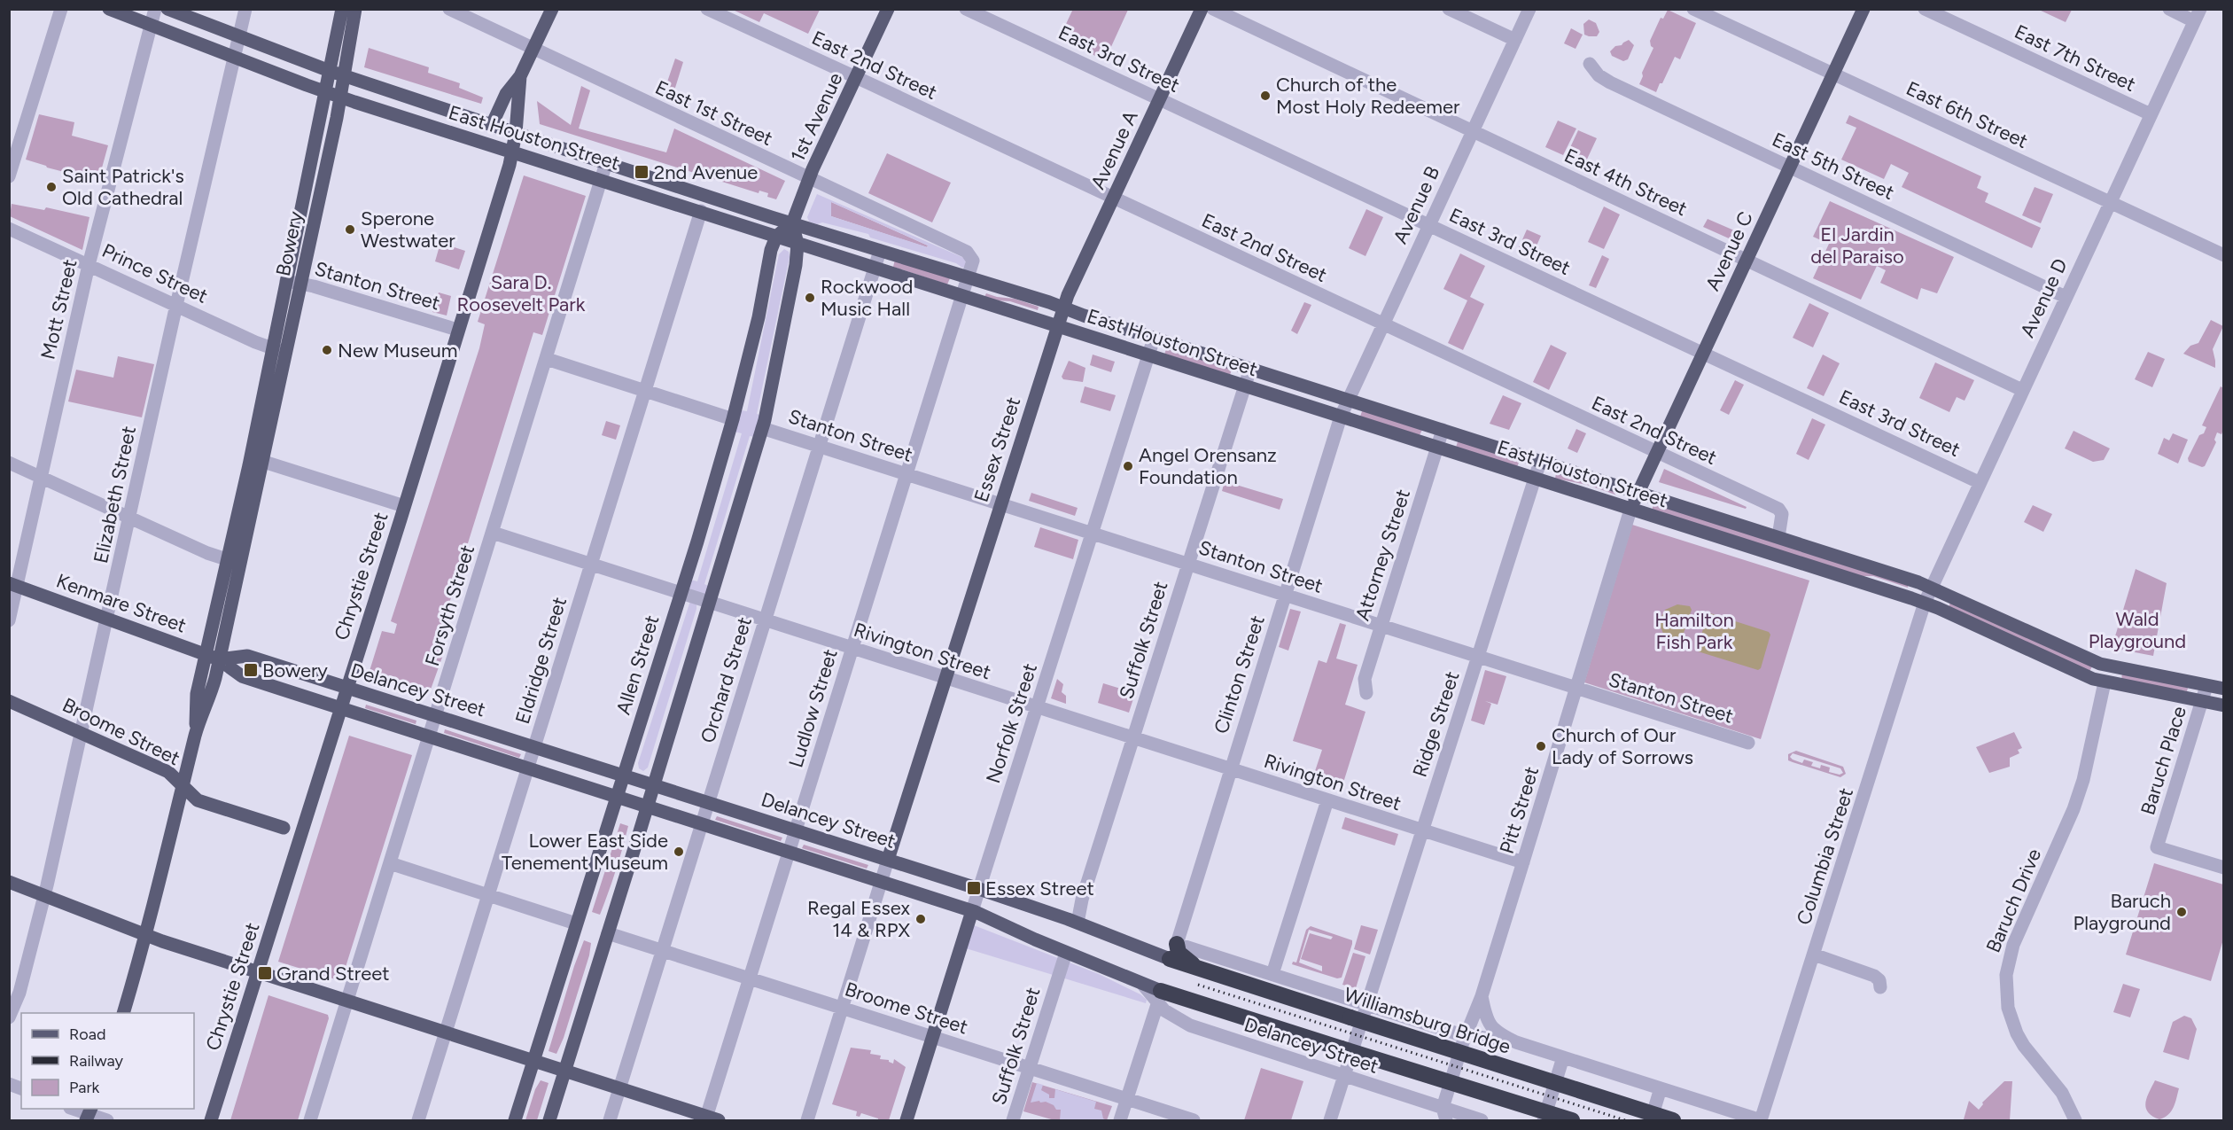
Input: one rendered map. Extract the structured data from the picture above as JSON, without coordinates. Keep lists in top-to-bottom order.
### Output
{
  "streets": {
    "highway": ["Williamsburg Bridge"],
    "main road": [
      "1st Avenue",
      "East Houston Street",
      "Avenue A",
      "Bowery",
      "Avenue C",
      "Essex Street",
      "Chrystie Street",
      "Kenmare Street",
      "Allen Street",
      "Delancey Street",
      "Norfolk Street",
      "Broome Street"
    ],
    "street": [
      "East 7th Street",
      "East 3rd Street",
      "East 2nd Street",
      "East 1st Street",
      "East 6th Street",
      "East 5th Street",
      "East 4th Street",
      "Avenue B",
      "Prince Street",
      "Stanton Street",
      "Avenue D",
      "Mott Street",
      "Elizabeth Street",
      "Attorney Street",
      "Forsyth Street",
      "Suffolk Street",
      "Rivington Street",
      "Eldridge Street",
      "Clinton Street",
      "Orchard Street",
      "Ludlow Street",
      "Ridge Street",
      "Baruch Place",
      "Pitt Street",
      "Columbia Street",
      "Baruch Drive"
    ]
  },
  "crossings": [
    ["East 7th Street", "Avenue D"],
    ["East 3rd Street", "Avenue A"],
    ["East 3rd Street", "Avenue B"],
    ["East 3rd Street", "Avenue C"],
    ["East 3rd Street", "Avenue D"],
    ["East 2nd Street", "1st Avenue"],
    ["East 2nd Street", "East Houston Street"],
    ["East 2nd Street", "Avenue A"],
    ["East 2nd Street", "Avenue B"],
    ["East 2nd Street", "Avenue C"],
    ["East 1st Street", "1st Avenue"],
    ["East 1st Street", "East Houston Street"],
    ["East 1st Street", "Ludlow Street"],
    ["East 6th Street", "Avenue C"],
    ["East 6th Street", "Avenue D"],
    ["1st Avenue", "East Houston Street"],
    ["East Houston Street", "Avenue A"],
    ["East Houston Street", "Avenue B"],
    ["East Houston Street", "Bowery"],
    ["East Houston Street", "Avenue C"],
    ["East Houston Street", "Avenue D"],
    ["East Houston Street", "Mott Street"],
    ["East Houston Street", "Essex Street"],
    ["East Houston Street", "Elizabeth Street"],
    ["East Houston Street", "Attorney Street"],
    ["East Houston Street", "Chrystie Street"],
    ["East Houston Street", "Forsyth Street"],
    ["East Houston Street", "Suffolk Street"],
    ["East Houston Street", "Eldridge Street"],
    ["East Houston Street", "Allen Street"],
    ["East Houston Street", "Clinton Street"],
    ["East Houston Street", "Orchard Street"],
    ["East Houston Street", "Ludlow Street"],
    ["East Houston Street", "Norfolk Street"],
    ["East Houston Street", "Ridge Street"],
    ["East Houston Street", "Baruch Place"],
    ["East Houston Street", "Pitt Street"],
    ["East Houston Street", "Columbia Street"],
    ["East Houston Street", "Baruch Drive"],
    ["Avenue A", "Essex Street"],
    ["East 5th Street", "Avenue C"],
    ["East 5th Street", "Avenue D"],
    ["East 4th Street", "Avenue B"],
    ["East 4th Street", "Avenue C"],
    ["East 4th Street", "Avenue D"],
    ["Avenue B", "Clinton Street"],
    ["Bowery", "Prince Street"],
    ["Bowery", "Stanton Street"],
    ["Bowery", "Kenmare Street"],
    ["Bowery", "Delancey Street"],
    ["Bowery", "Broome Street"],
    ["Avenue C", "Pitt Street"],
    ["Prince Street", "Mott Street"],
    ["Prince Street", "Elizabeth Street"],
    ["Stanton Street", "Essex Street"],
    ["Stanton Street", "Attorney Street"],
    ["Stanton Street", "Chrystie Street"],
    ["Stanton Street", "Suffolk Street"],
    ["Stanton Street", "Clinton Street"],
    ["Stanton Street", "Orchard Street"],
    ["Stanton Street", "Ludlow Street"],
    ["Stanton Street", "Norfolk Street"],
    ["Stanton Street", "Ridge Street"],
    ["Stanton Street", "Pitt Street"],
    ["Avenue D", "Columbia Street"],
    ["Mott Street", "Kenmare Street"],
    ["Essex Street", "Rivington Street"],
    ["Essex Street", "Delancey Street"],
    ["Essex Street", "Broome Street"],
    ["Elizabeth Street", "Kenmare Street"],
    ["Elizabeth Street", "Broome Street"],
    ["Chrystie Street", "Delancey Street"],
    ["Chrystie Street", "Broome Street"],
    ["Kenmare Street", "Delancey Street"],
    ["Forsyth Street", "Rivington Street"],
    ["Forsyth Street", "Delancey Street"],
    ["Suffolk Street", "Rivington Street"],
    ["Suffolk Street", "Delancey Street"],
    ["Suffolk Street", "Broome Street"],
    ["Rivington Street", "Eldridge Street"],
    ["Rivington Street", "Allen Street"],
    ["Rivington Street", "Clinton Street"],
    ["Rivington Street", "Orchard Street"],
    ["Rivington Street", "Ludlow Street"],
    ["Rivington Street", "Norfolk Street"],
    ["Rivington Street", "Ridge Street"],
    ["Rivington Street", "Pitt Street"],
    ["Eldridge Street", "Delancey Street"],
    ["Allen Street", "Delancey Street"],
    ["Orchard Street", "Delancey Street"],
    ["Orchard Street", "Broome Street"],
    ["Delancey Street", "Ludlow Street"],
    ["Delancey Street", "Norfolk Street"],
    ["Delancey Street", "Ridge Street"],
    ["Delancey Street", "Pitt Street"],
    ["Delancey Street", "Williamsburg Bridge"],
    ["Ludlow Street", "Broome Street"],
    ["Norfolk Street", "Broome Street"]
  ],
  "parks": [
    "El Jardin del Paraiso",
    "Sara D. Roosevelt Park",
    "Wald Playground",
    "Hamilton Fish Park"
  ],
  "places": {
    "other": [
      "Church of the Most Holy Redeemer",
      "Saint Patrick's Old Cathedral",
      "Sperone Westwater",
      "Rockwood Music Hall",
      "New Museum",
      "Angel Orensanz Foundation",
      "Church of Our Lady of Sorrows",
      "Lower East Side Tenement Museum",
      "Baruch Playground",
      "Regal Essex 14 & RPX"
    ],
    "transit": [
      "2nd Avenue",
      "Bowery",
      "Essex Street",
      "Grand Street"
    ]
  },
  "legend": ["Road", "Railway", "Park"]
}
